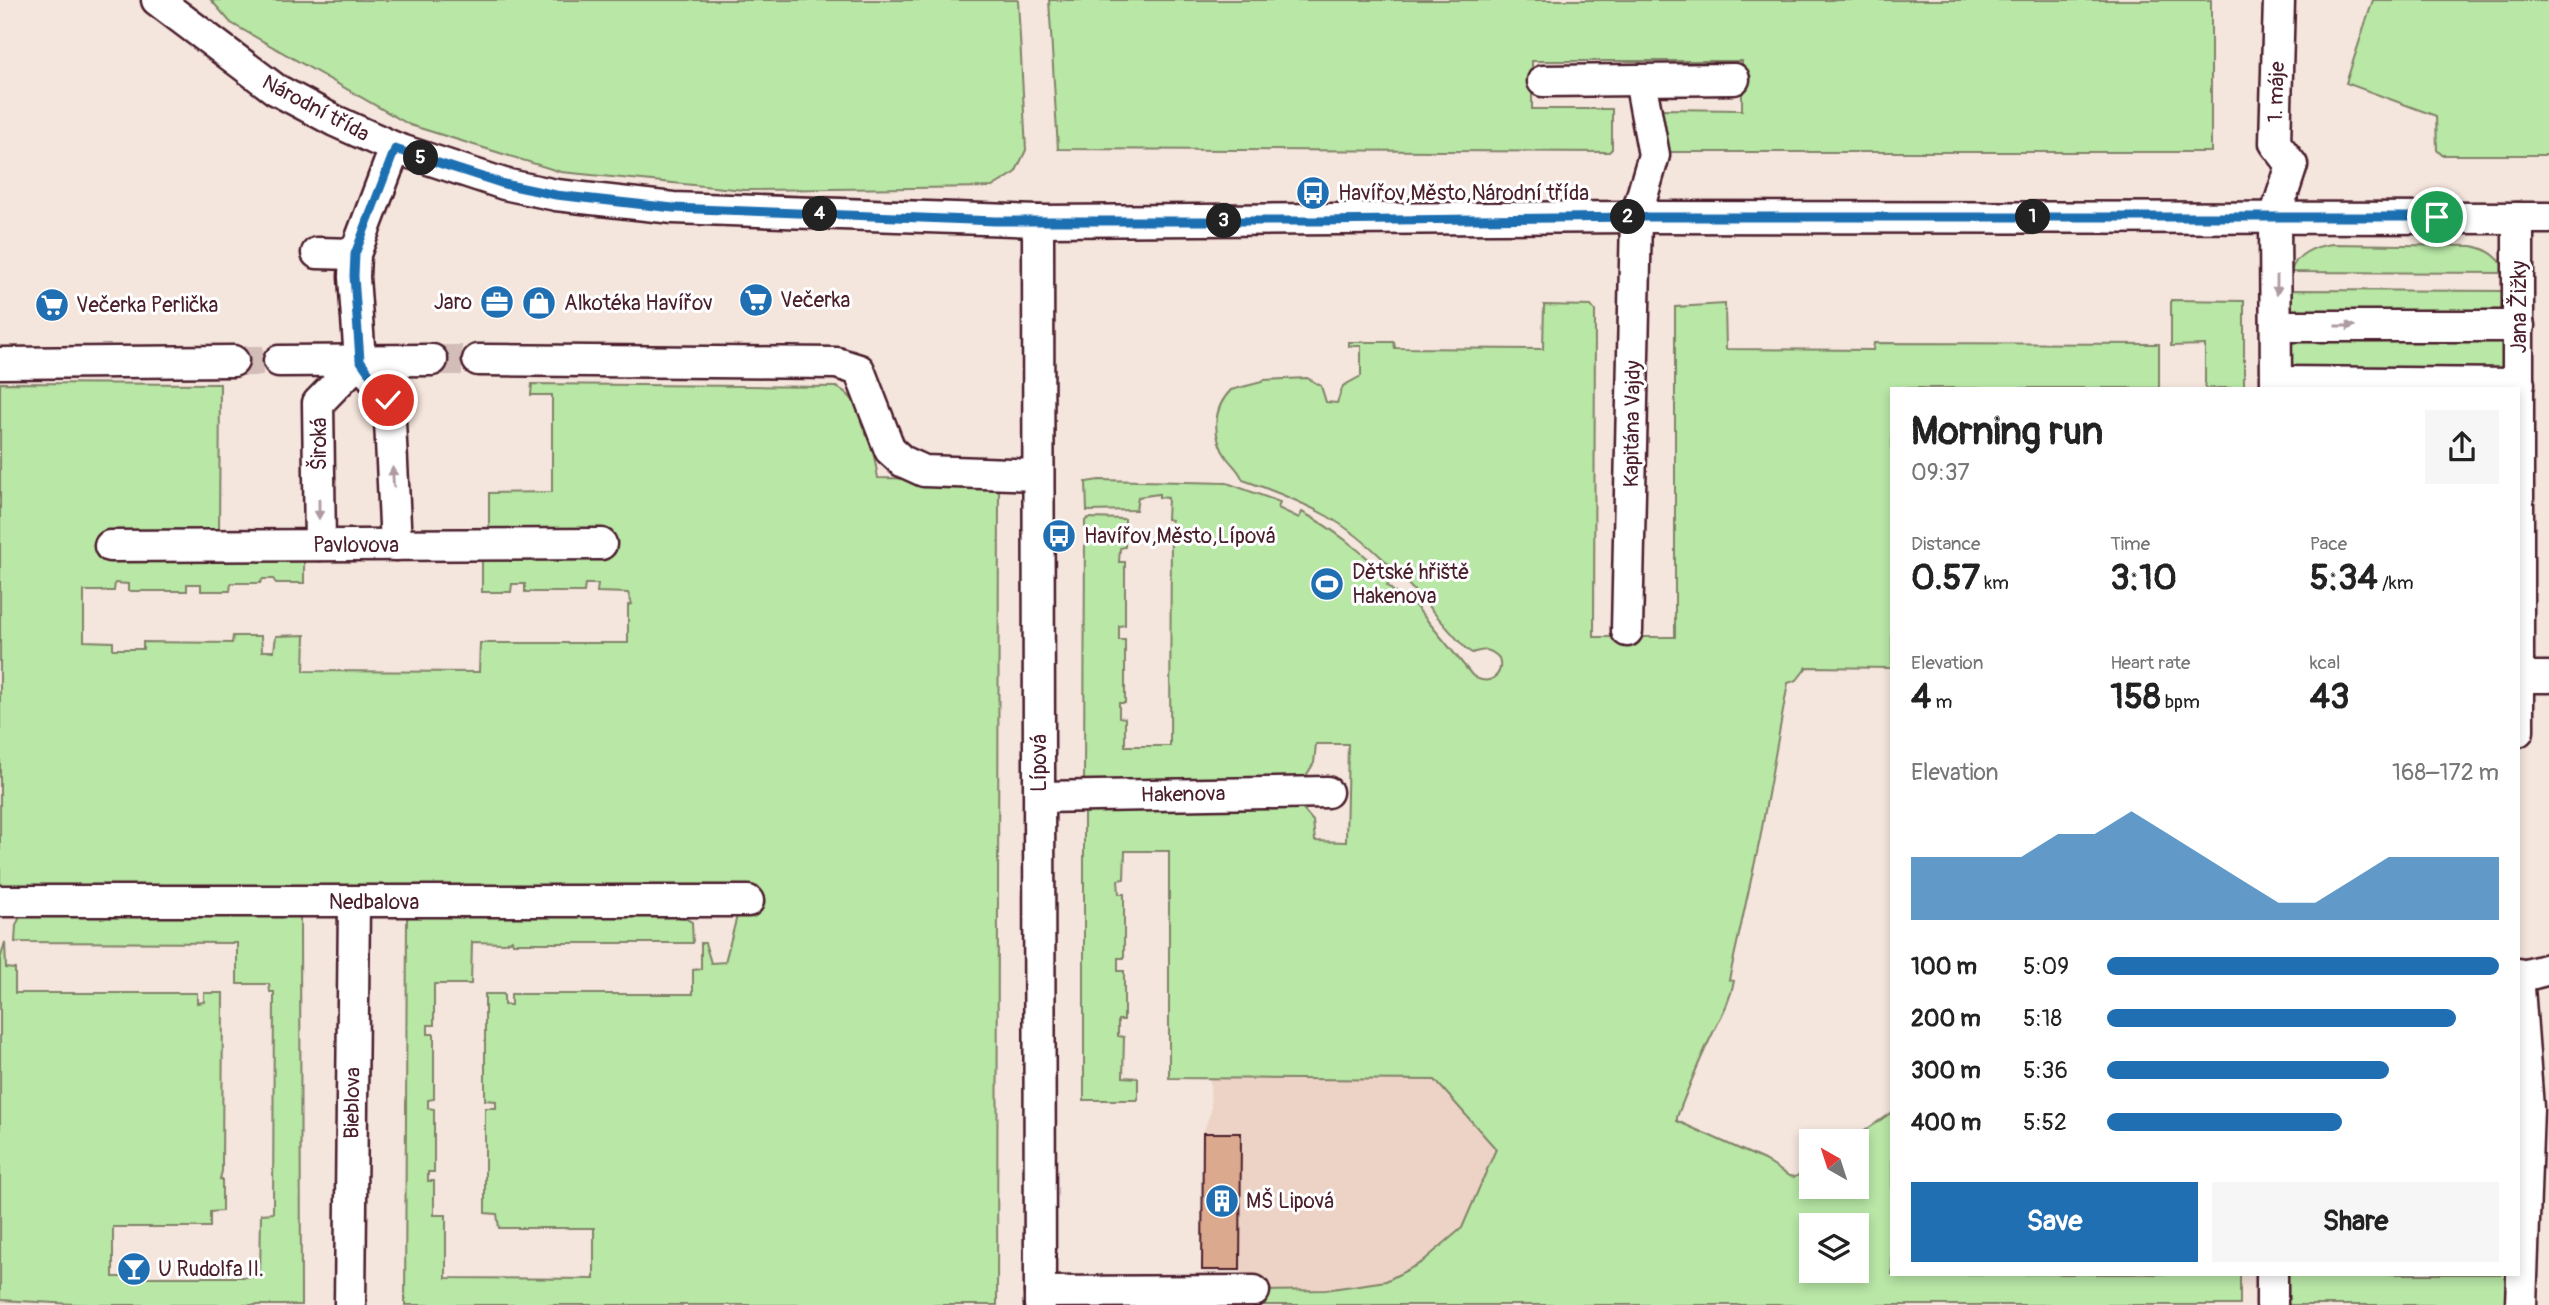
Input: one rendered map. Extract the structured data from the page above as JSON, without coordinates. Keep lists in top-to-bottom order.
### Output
{
  "streets": {
    "street": [
      "1. máje",
      "Národní třída",
      "Jana Žižky",
      "Kapitána Vajdy",
      "Široká",
      "Pavlovova",
      "Lípová",
      "Hakenova",
      "Nedbalova",
      "Bieblova"
    ]
  },
  "crossings": [
    ["1. máje", "Národní třída"],
    ["Národní třída", "Jana Žižky"],
    ["Národní třída", "Kapitána Vajdy"],
    ["Národní třída", "Lípová"],
    ["Široká", "Pavlovova"],
    ["Lípová", "Hakenova"],
    ["Nedbalova", "Bieblova"]
  ],
  "one_way": ["Široká"],
  "places": {
    "bus stop": ["Havířov,Město,Národní třída", "Havířov,Město,Lípová"],
    "supermarket": ["Večerka", "Večerka Perlička"],
    "office": ["Jaro"],
    "shop": ["Alkotéka Havířov"],
    "sports": ["Dětské hřiště Hakenova"],
    "building": ["MŠ Lipová"],
    "bar": ["U Rudolfa II."]
  },
  "north": "top left",
  "page": {
    "pins": [
      "5",
      "4",
      "1",
      "2",
      "3"
    ],
    "heading": ["Morning run", "09:37"],
    "stats": [
      ["Distance", "0.57 km"],
      ["Time", "3:10"],
      ["Pace", "5:34 /km"],
      ["Elevation", "4 m"],
      ["Heart rate", "158 bpm"],
      ["kcal", "43"]
    ],
    "chart": ["Elevation", "168–172 m"],
    "list": [
      {
        "name": "100 m",
        "note": "5:09"
      },
      {
        "name": "200 m",
        "note": "5:18"
      },
      {
        "name": "300 m",
        "note": "5:36"
      },
      {
        "name": "400 m",
        "note": "5:52"
      }
    ],
    "buttons": ["Save", "Share"]
  }
}
